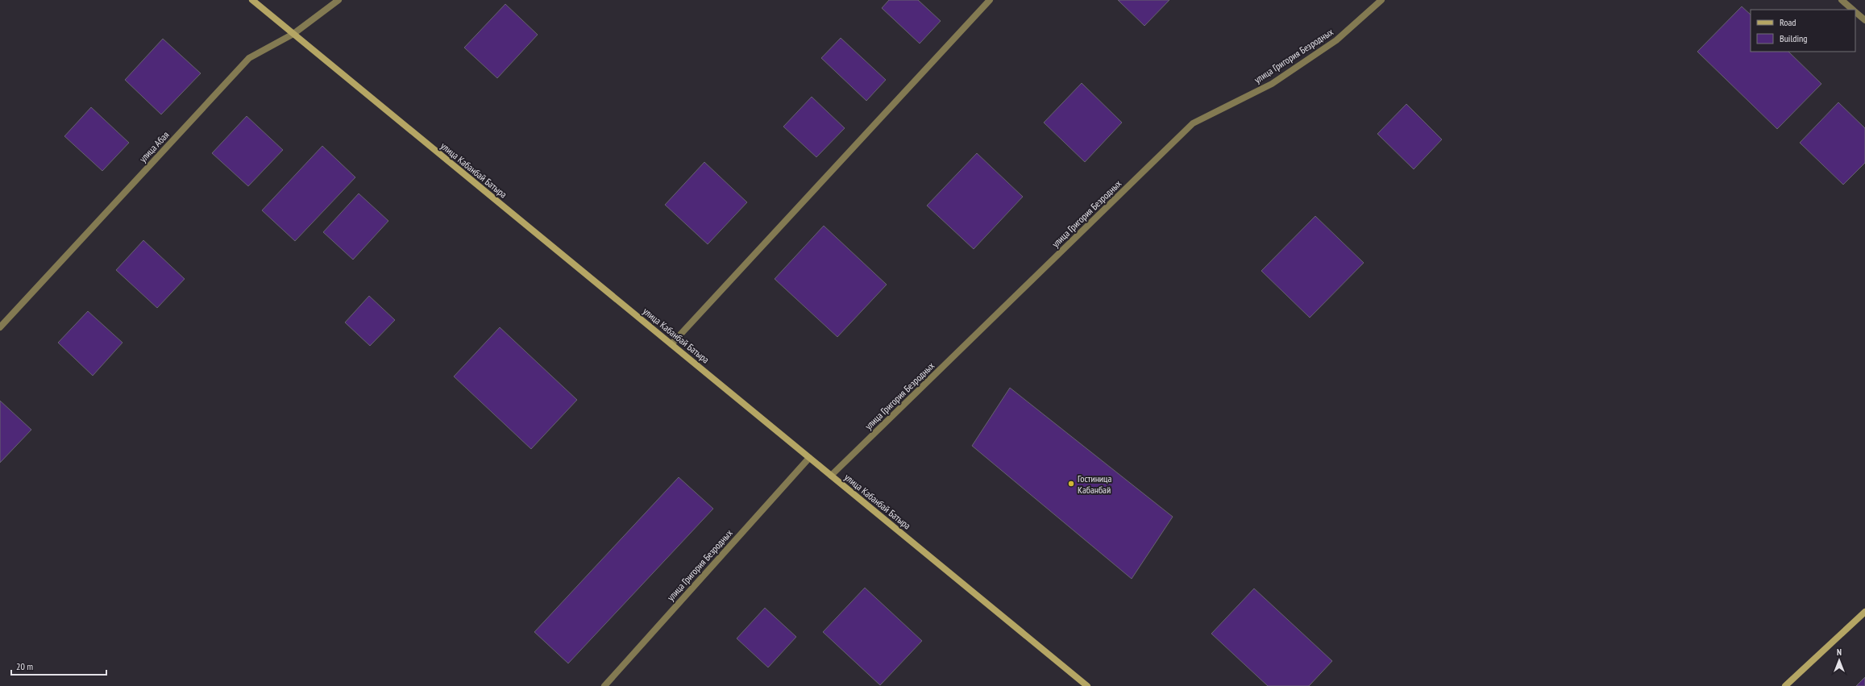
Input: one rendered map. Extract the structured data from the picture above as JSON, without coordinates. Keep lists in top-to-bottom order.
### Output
{
  "streets": {
    "street": ["улица Григория Безродных", "улица Абая", "улица Кабанбай Батыра"]
  },
  "crossings": [
    ["улица Григория Безродных", "улица Кабанбай Батыра"],
    ["улица Абая", "улица Кабанбай Батыра"]
  ],
  "places": ["Гостиница Кабанбай"],
  "legend": ["Road", "Building"],
  "scale_bar": "20 m",
  "north": "top"
}
